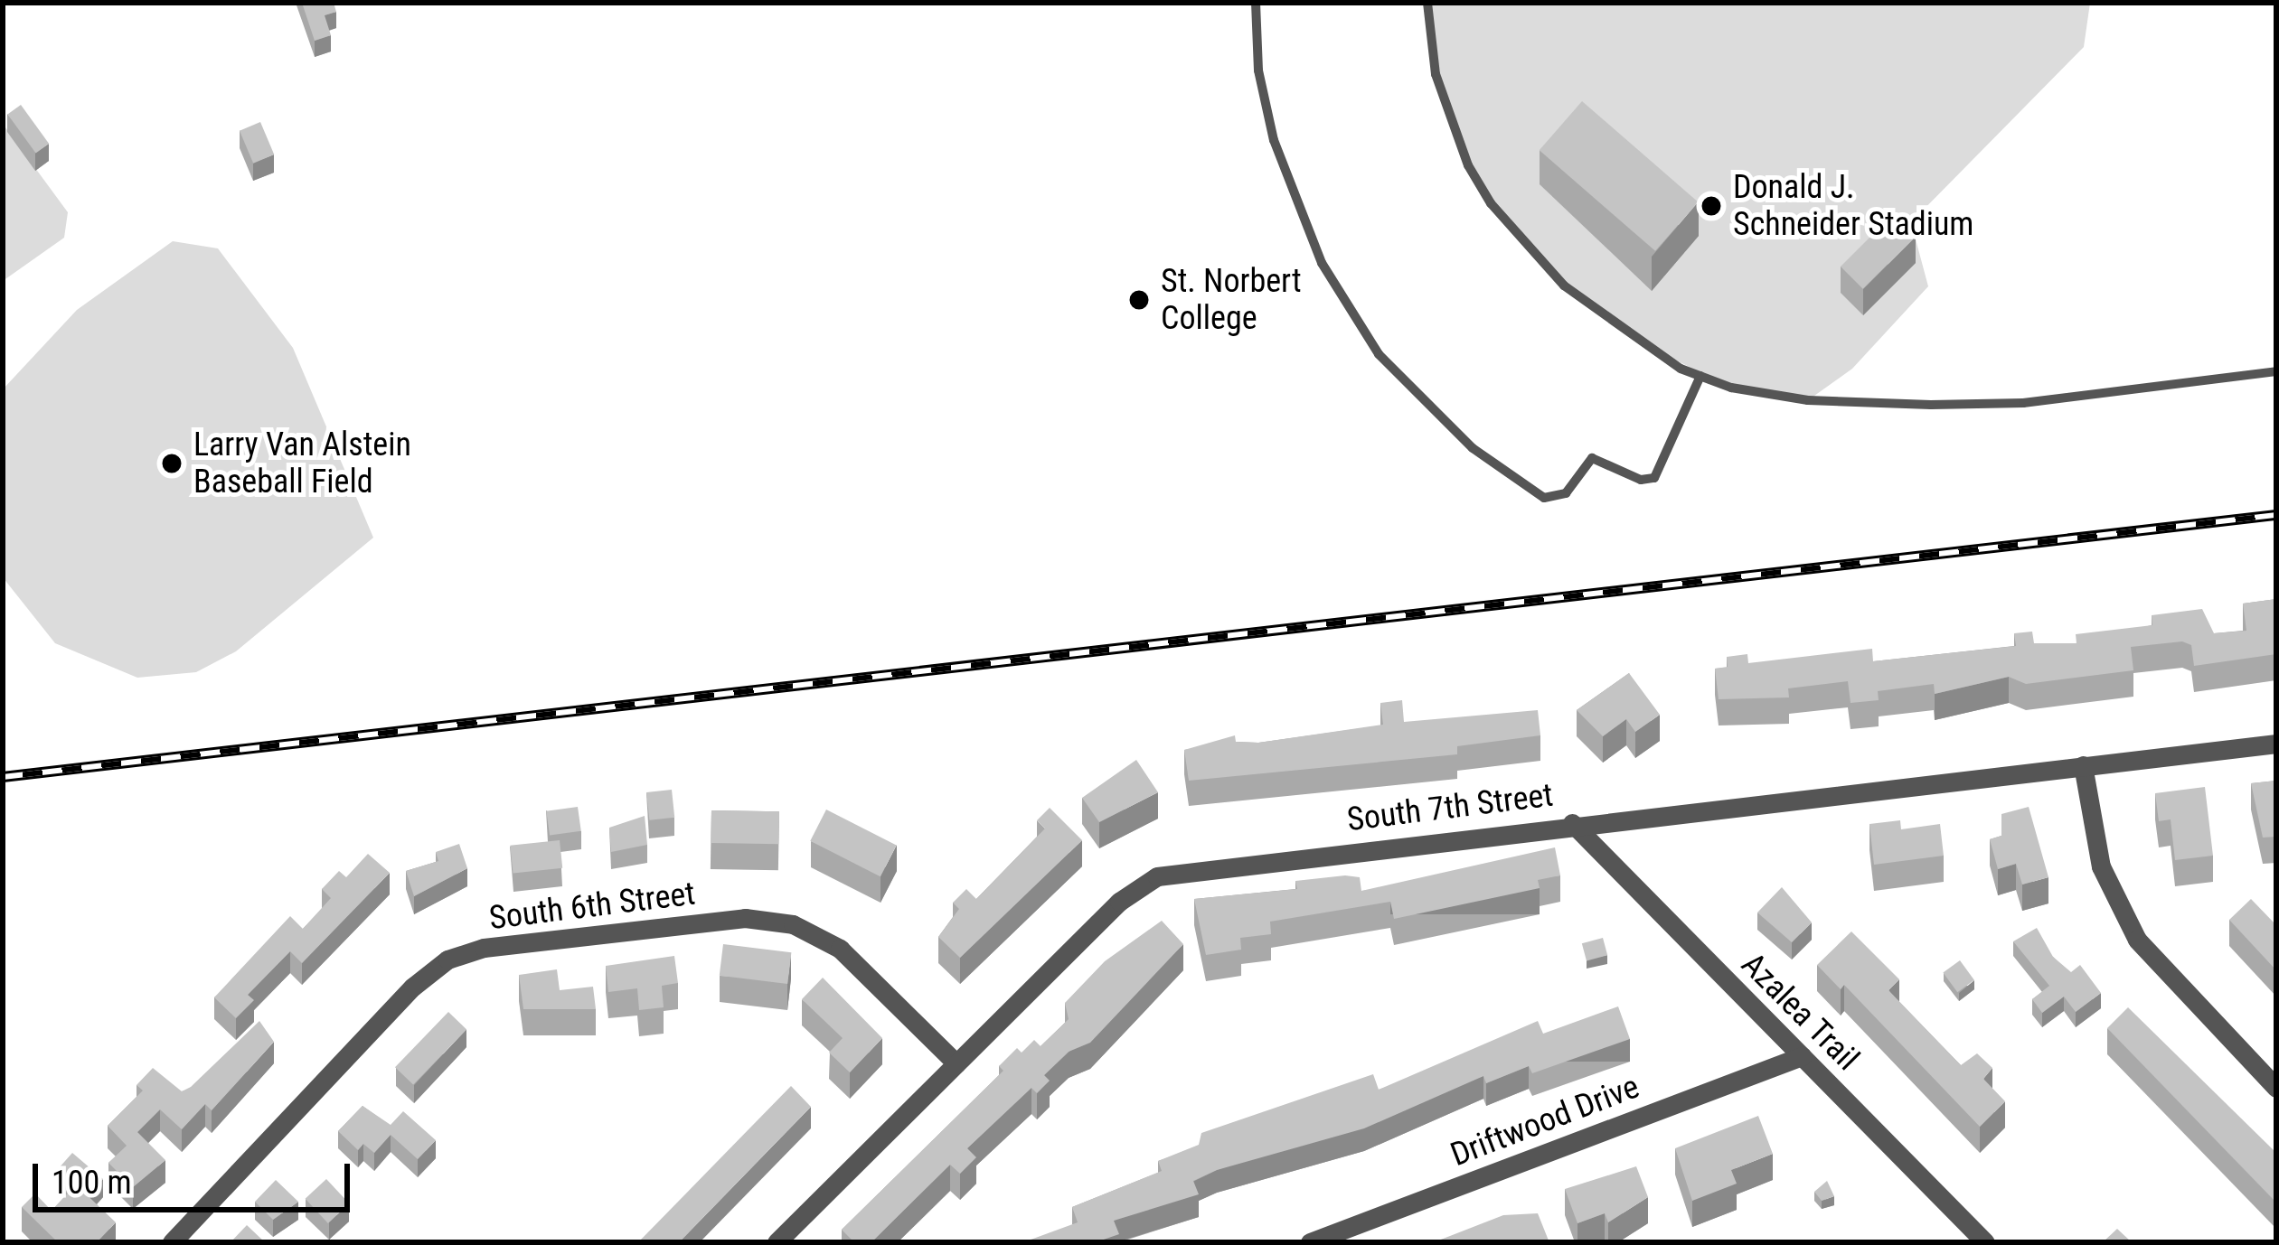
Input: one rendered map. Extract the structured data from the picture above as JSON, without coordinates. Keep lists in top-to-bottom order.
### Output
{
  "streets": {
    "street": [
      "South 7th Street",
      "South 6th Street",
      "Azalea Trail",
      "Driftwood Drive"
    ]
  },
  "crossings": [
    ["South 7th Street", "South 6th Street"],
    ["South 7th Street", "Azalea Trail"],
    ["Azalea Trail", "Driftwood Drive"]
  ],
  "places": ["Donald J. Schneider Stadium", "St. Norbert College", "Larry Van Alstein Baseball Field"],
  "scale_bar": "100 m"
}
